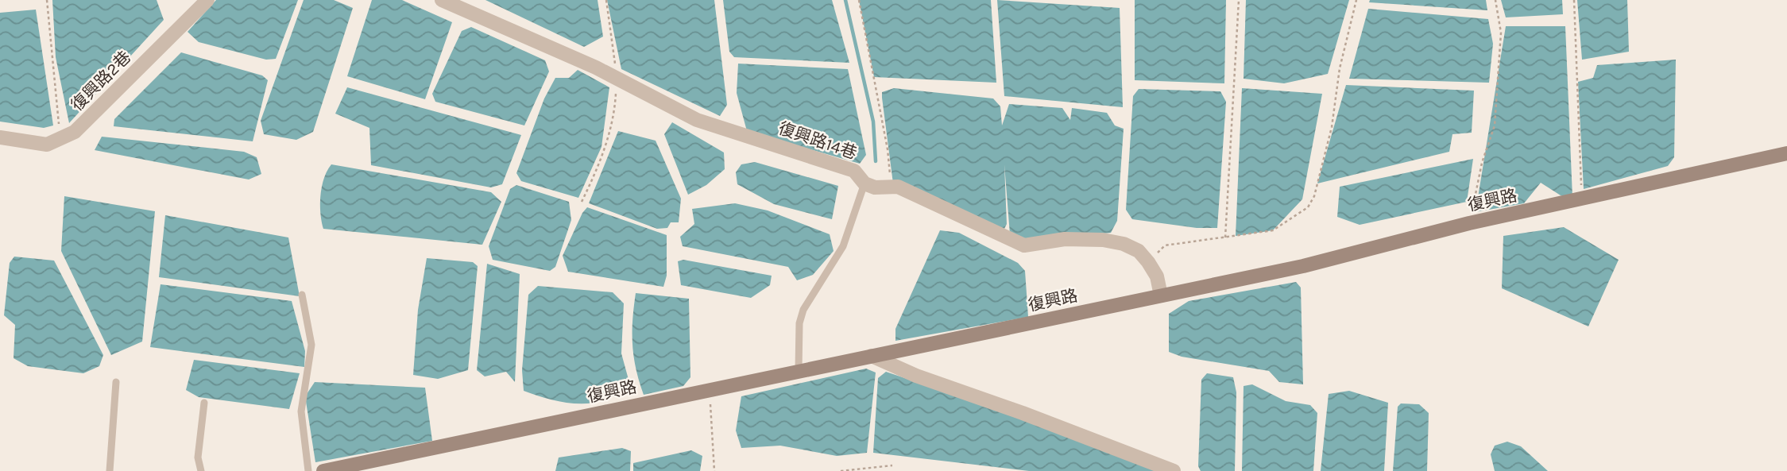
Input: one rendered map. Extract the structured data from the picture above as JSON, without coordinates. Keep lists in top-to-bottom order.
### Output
{
  "streets": {
    "street": ["復興路2巷", "復興路14巷", "復興路"]
  },
  "crossings": [
    ["復興路14巷", "復興路"]
  ]
}
